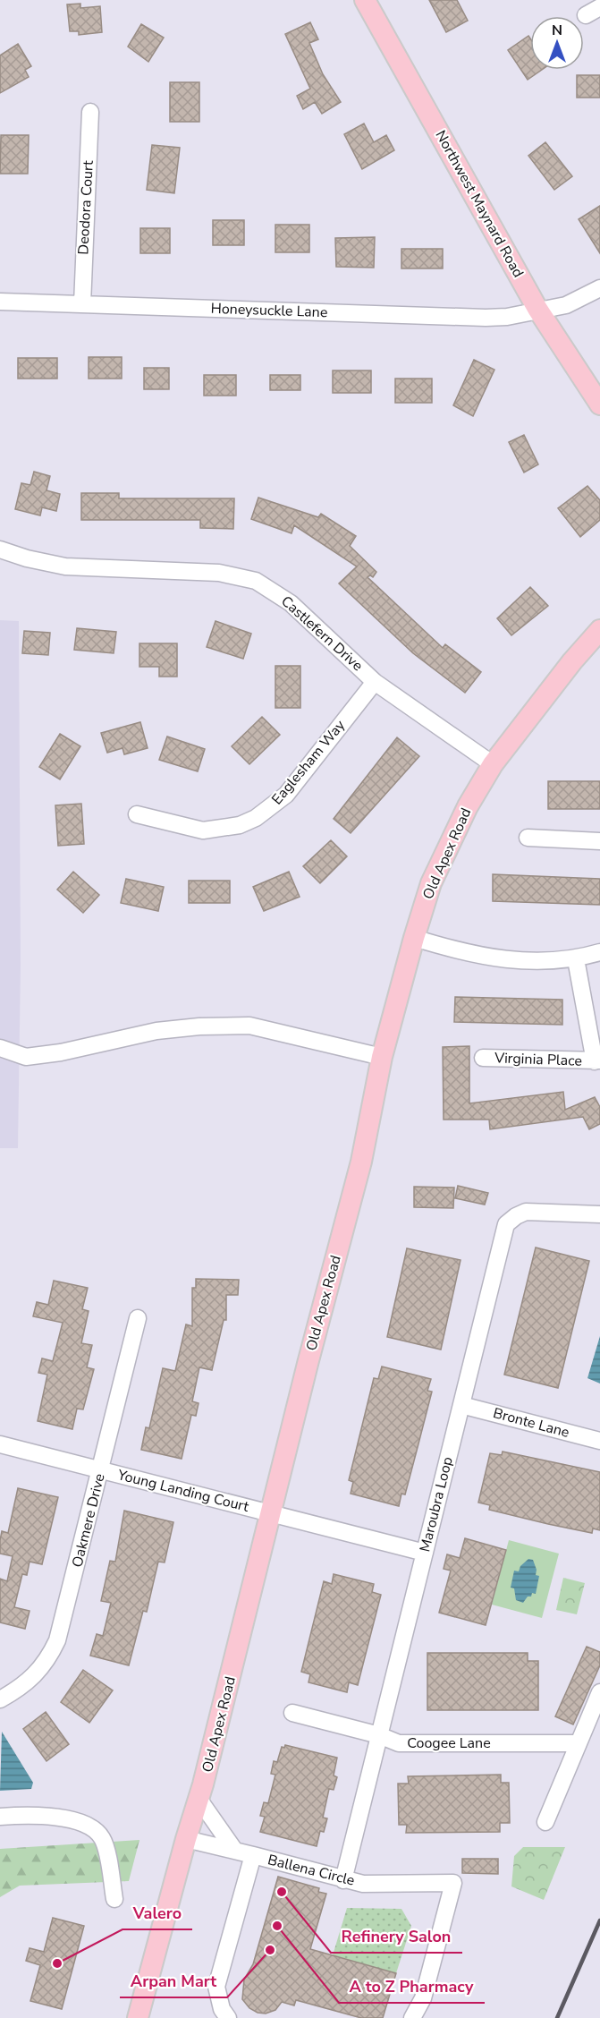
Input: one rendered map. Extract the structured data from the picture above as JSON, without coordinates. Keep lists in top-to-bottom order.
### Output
{
  "streets": {
    "main road": ["Northwest Maynard Road", "Old Apex Road"],
    "street": [
      "Deodora Court",
      "Honeysuckle Lane",
      "Castlefern Drive",
      "Eaglesham Way",
      "Virginia Place",
      "Bronte Lane",
      "Young Landing Court",
      "Maroubra Loop",
      "Oakmere Drive",
      "Coogee Lane",
      "Ballena Circle"
    ]
  },
  "crossings": [
    ["Northwest Maynard Road", "Honeysuckle Lane"],
    ["Deodora Court", "Honeysuckle Lane"],
    ["Castlefern Drive", "Eaglesham Way"],
    ["Castlefern Drive", "Old Apex Road"],
    ["Old Apex Road", "Young Landing Court"],
    ["Old Apex Road", "Ballena Circle"],
    ["Bronte Lane", "Maroubra Loop"],
    ["Young Landing Court", "Maroubra Loop"],
    ["Young Landing Court", "Oakmere Drive"],
    ["Maroubra Loop", "Coogee Lane"],
    ["Maroubra Loop", "Ballena Circle"]
  ],
  "places": [
    "Refinery Salon",
    "A to Z Pharmacy",
    "Arpan Mart",
    "Valero"
  ],
  "north": "top"
}
